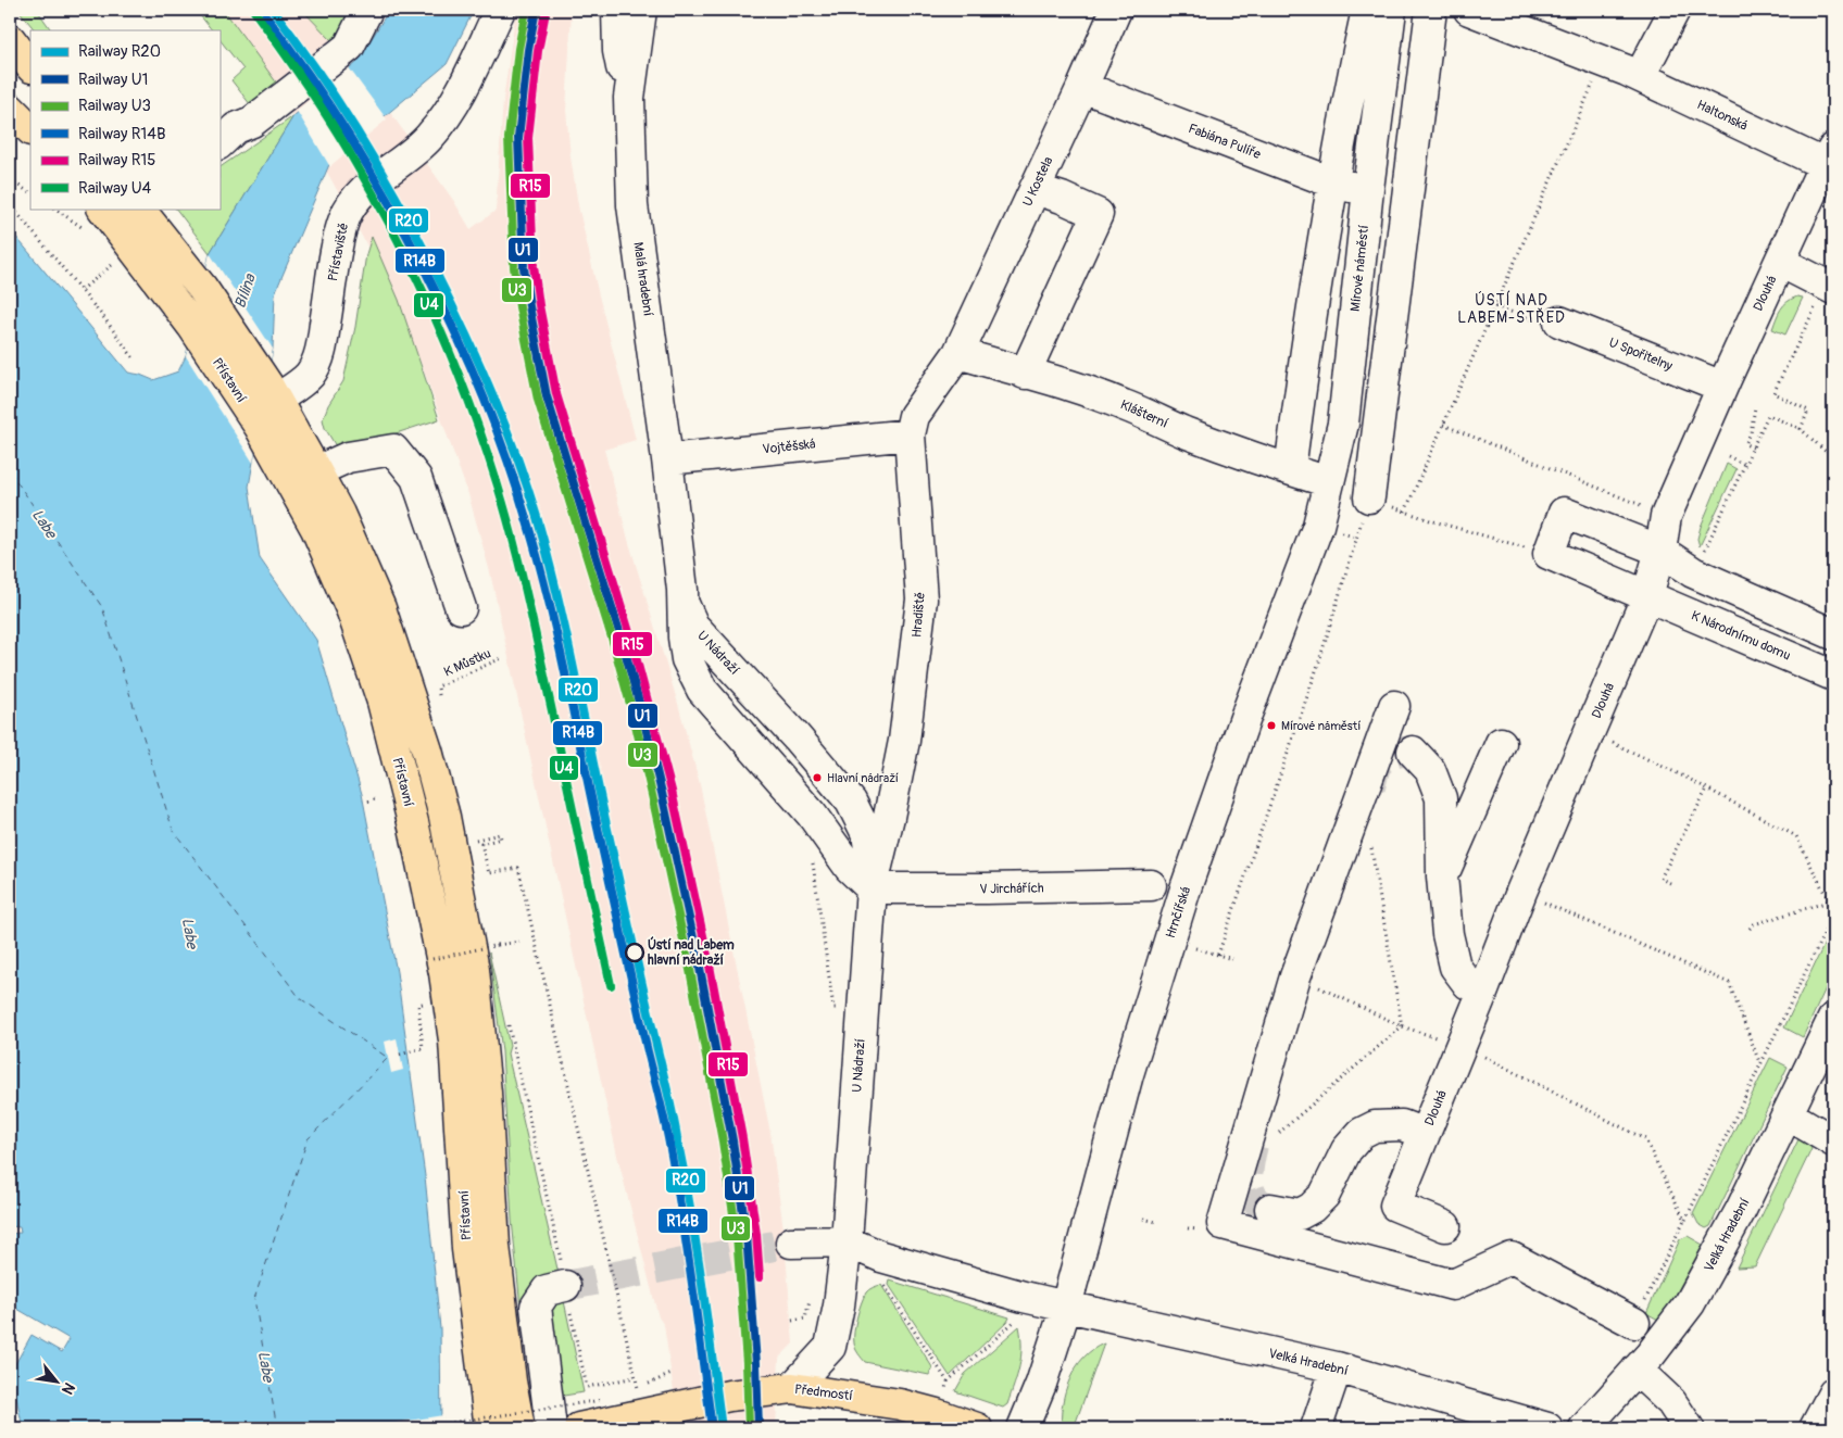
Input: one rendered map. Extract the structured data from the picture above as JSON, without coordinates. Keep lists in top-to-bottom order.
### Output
{
  "streets": {
    "main road": ["Přístavní", "Předmostí"],
    "street": [
      "Haltonská",
      "Fabiána Pulíře",
      "U Kostela",
      "Přístaviště",
      "Mírové náměstí",
      "Malá hradební",
      "Dlouhá",
      "U Spořitelny",
      "Klášterní",
      "Vojtěšská",
      "Hradiště",
      "K Národnímu domu",
      "U Nádraží",
      "V Jirchářích",
      "Hrnčířská",
      "Velká Hradební"
    ],
    "path": ["K Můstku"]
  },
  "crossings": [
    ["Haltonská", "Dlouhá"],
    ["Fabiána Pulíře", "U Kostela"],
    ["Fabiána Pulíře", "Mírové náměstí"],
    ["U Kostela", "Klášterní"],
    ["U Kostela", "Hradiště"],
    ["Přístaviště", "Přístavní"],
    ["Mírové náměstí", "Klášterní"],
    ["Mírové náměstí", "Hrnčířská"],
    ["Malá hradební", "Vojtěšská"],
    ["Malá hradební", "U Nádraží"],
    ["Dlouhá", "U Spořitelny"],
    ["Dlouhá", "K Národnímu domu"],
    ["Klášterní", "Hradiště"],
    ["Vojtěšská", "Hradiště"],
    ["Vojtěšská", "U Nádraží"],
    ["Hradiště", "U Nádraží"],
    ["Hradiště", "V Jirchářích"],
    ["U Nádraží", "V Jirchářích"],
    ["U Nádraží", "Předmostí"],
    ["Hrnčířská", "Velká Hradební"]
  ],
  "districts": ["ÚSTÍ NAD LABEM-STŘED"],
  "water": ["Bílina", "Labe"],
  "places": ["Mírové náměstí", "Hlavní nádraží", "Ústí nad Labem hlavní nádraží"],
  "lines": [
    "rail line R20",
    "rail line U1",
    "rail line U3",
    "rail line U4",
    "rail line R15",
    "rail line R14B"
  ],
  "legend": [
    "Railway R20",
    "Railway U1",
    "Railway U3",
    "Railway R14B",
    "Railway R15",
    "Railway U4"
  ],
  "north": "bottom right"
}
